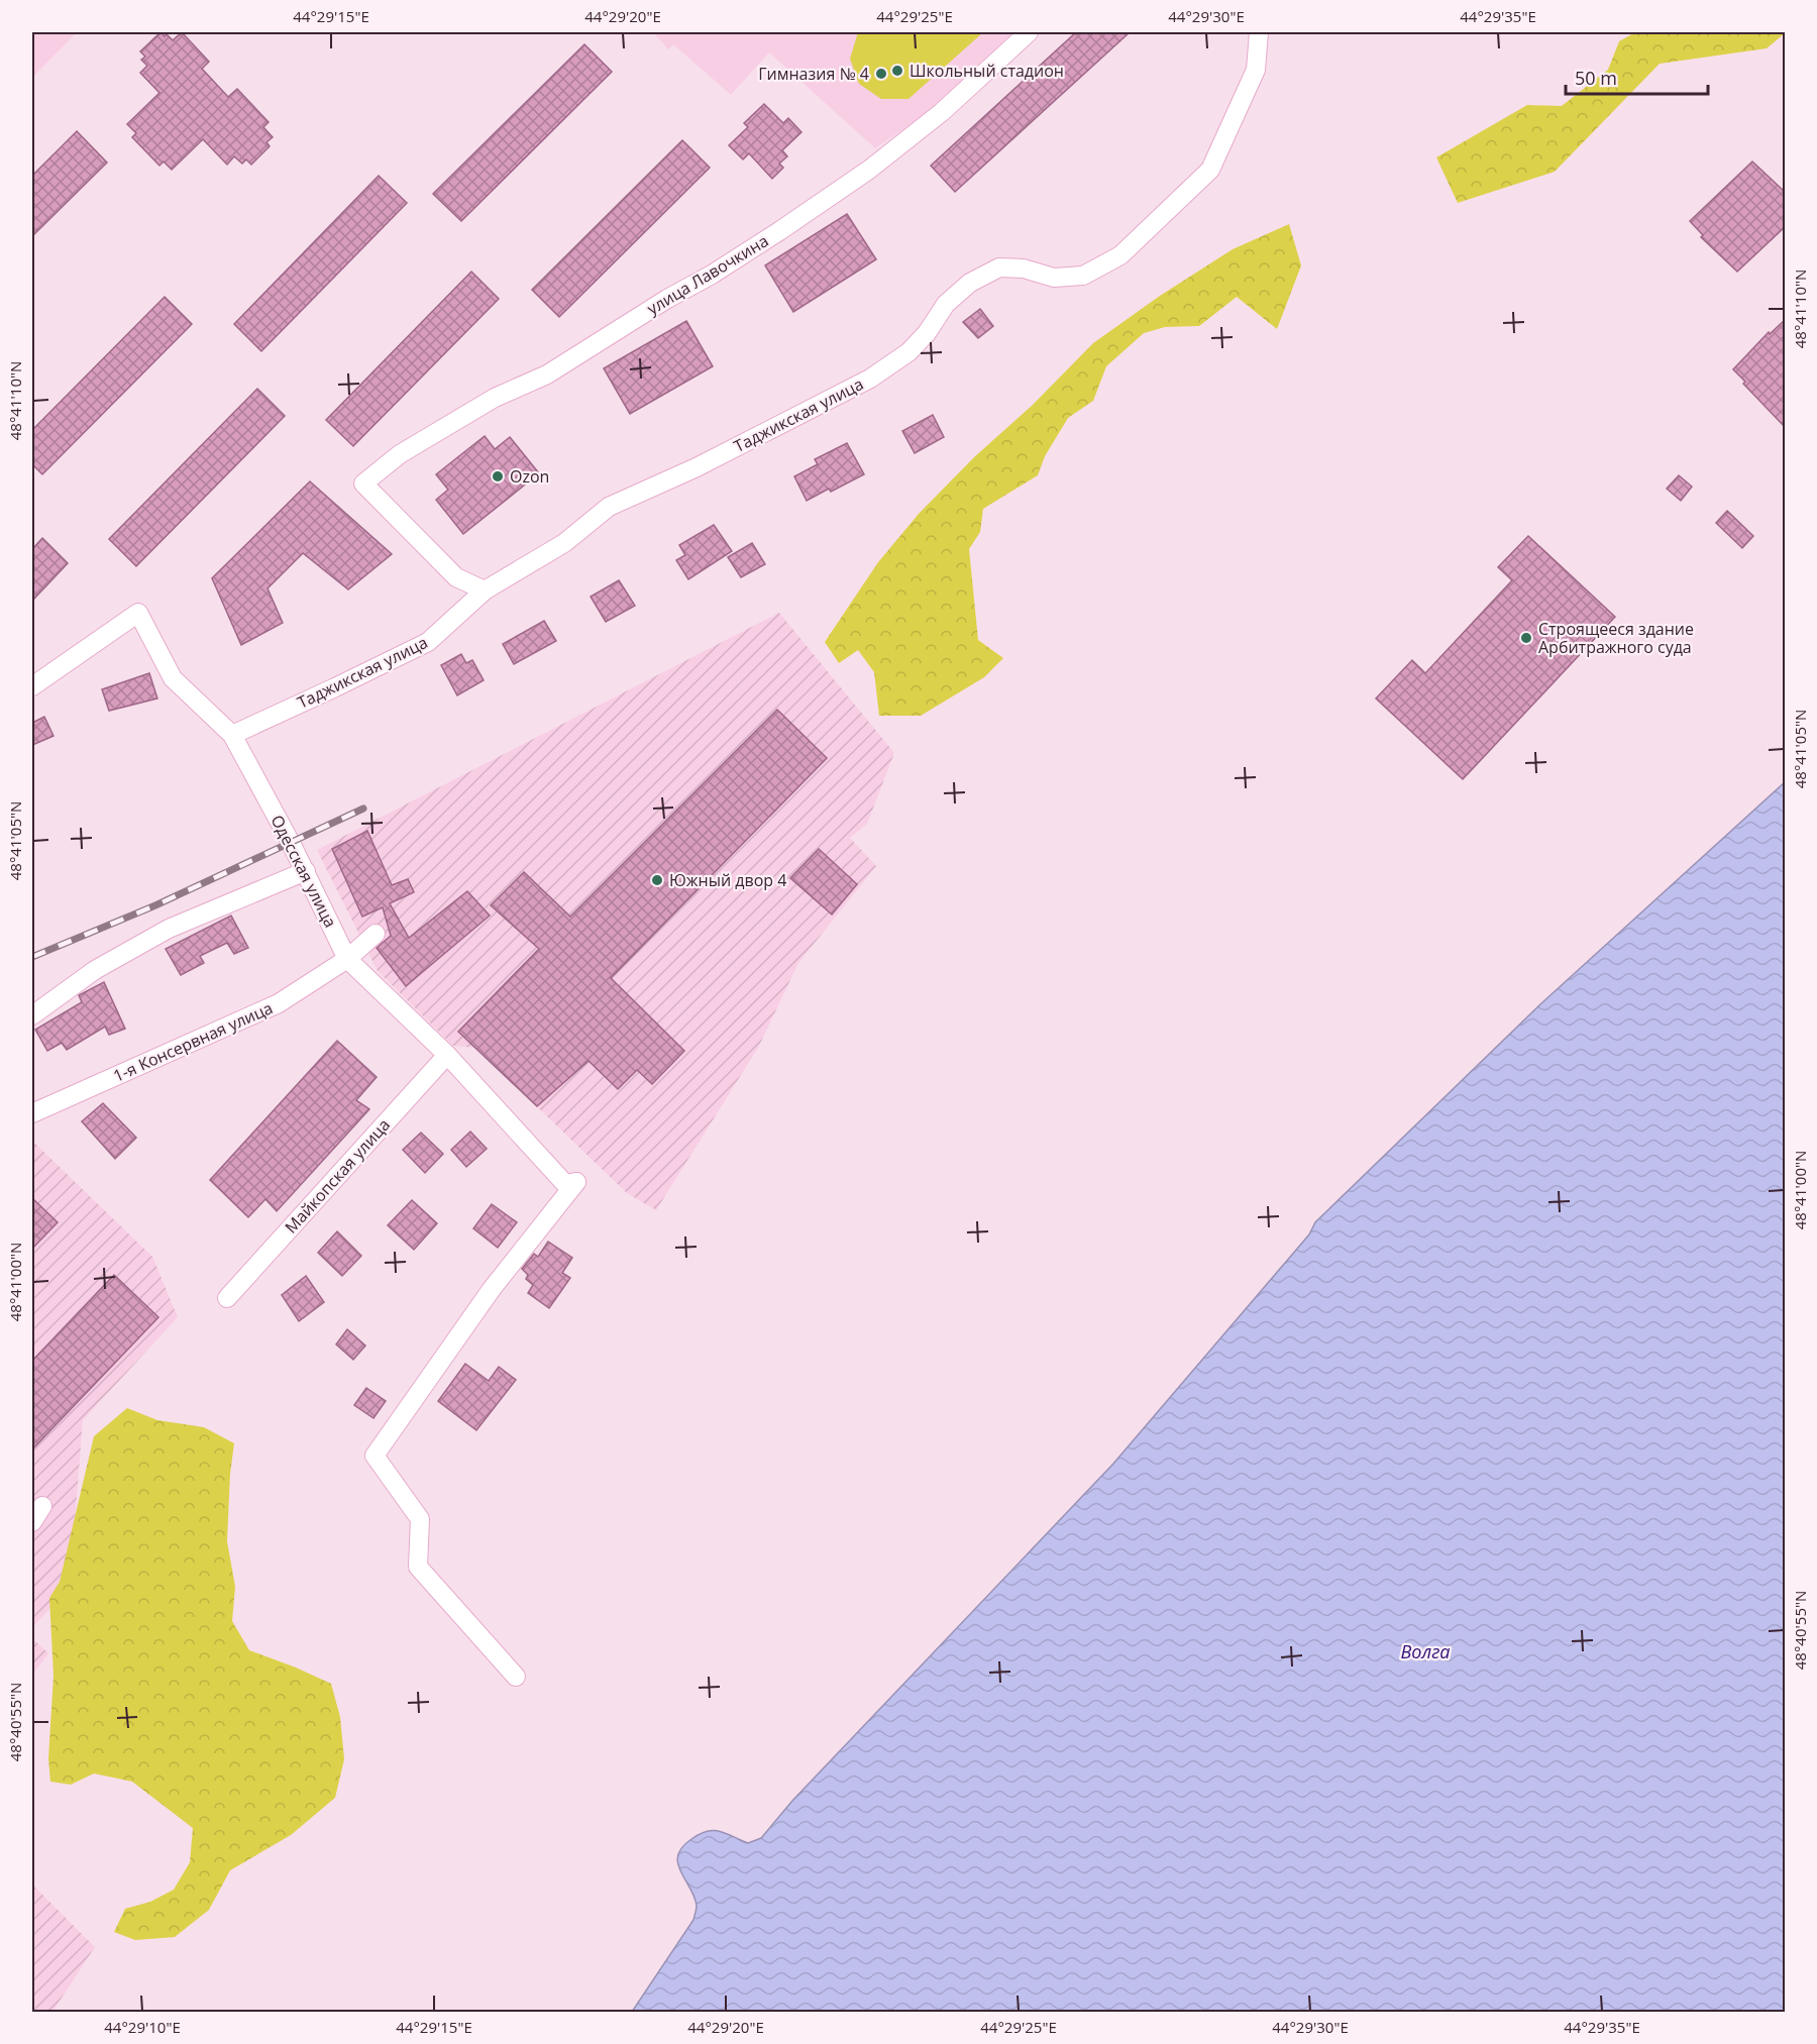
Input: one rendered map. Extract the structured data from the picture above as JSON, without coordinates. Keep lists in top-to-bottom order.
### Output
{
  "streets": {
    "street": [
      "улица Лавочкина",
      "Таджикская улица",
      "Одесская улица",
      "1-я Консервная улица",
      "Майкопская улица"
    ]
  },
  "crossings": [
    ["улица Лавочкина", "Таджикская улица"],
    ["Таджикская улица", "Одесская улица"],
    ["Одесская улица", "1-я Консервная улица"],
    ["Одесская улица", "Майкопская улица"]
  ],
  "water": ["Волга"],
  "places": [
    "Школьный стадион",
    "Гимназия № 4",
    "Ozon",
    "Строящееся здание Арбитражного суда",
    "Южный двор 4"
  ],
  "scale_bar": "50 m",
  "coordinates": [
    "44°29'15\"E",
    "44°29'20\"E",
    "44°29'25\"E",
    "44°29'30\"E",
    "44°29'35\"E",
    "48°41'10\"N",
    "48°41'05\"N",
    "48°41'00\"N",
    "48°40'55\"N",
    "44°29'10\"E"
  ]
}
